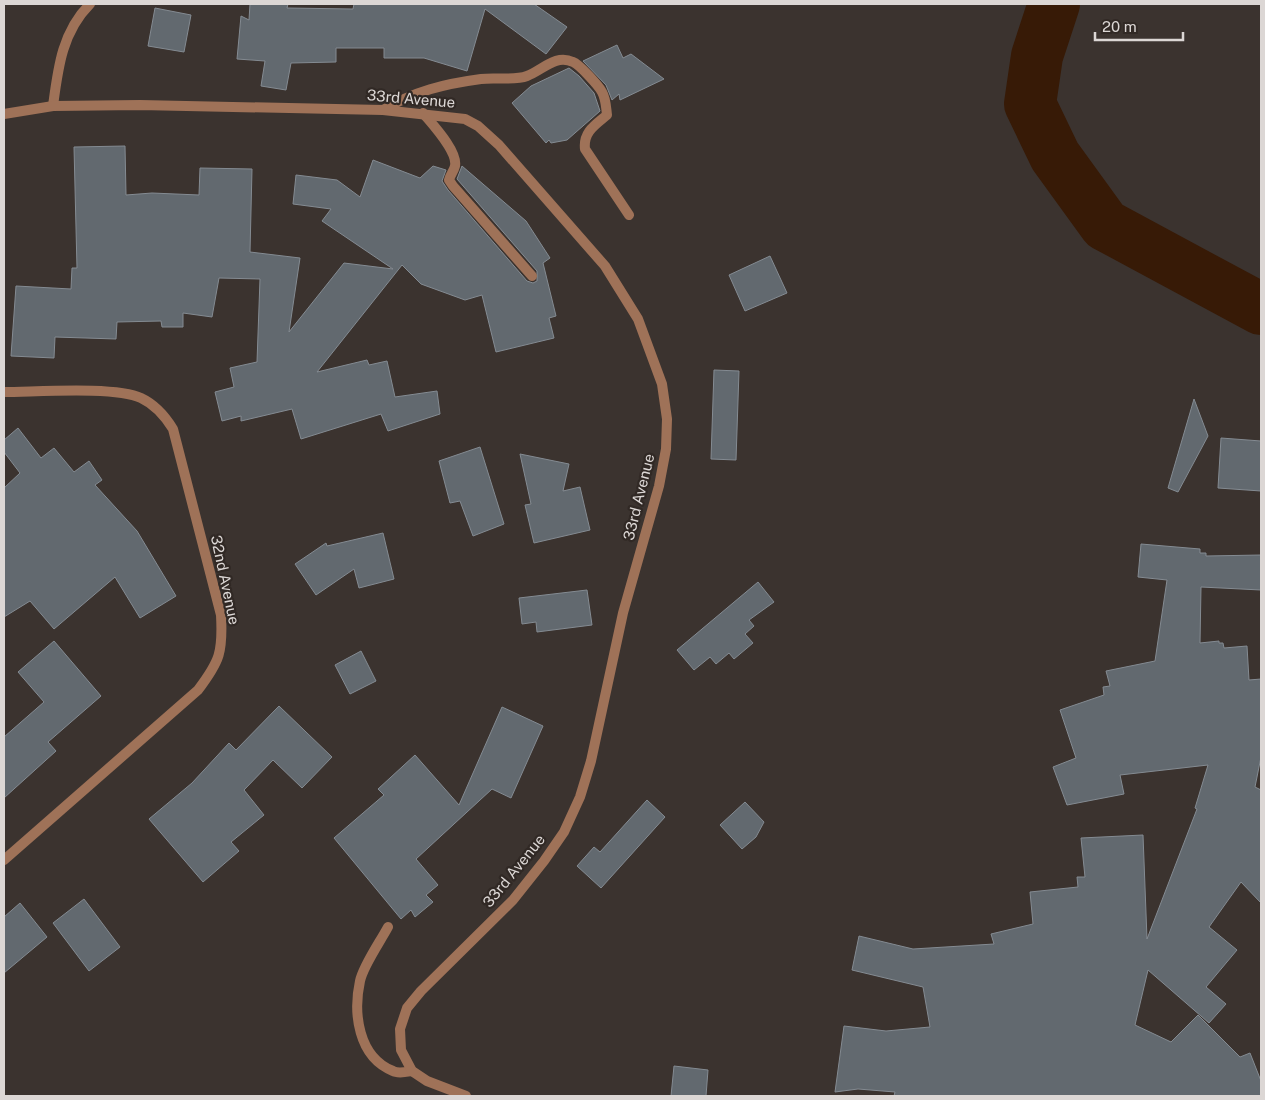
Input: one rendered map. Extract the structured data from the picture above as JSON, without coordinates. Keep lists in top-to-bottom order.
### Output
{
  "streets": {
    "street": ["33rd Avenue", "32nd Avenue"]
  },
  "scale_bar": "20 m"
}
